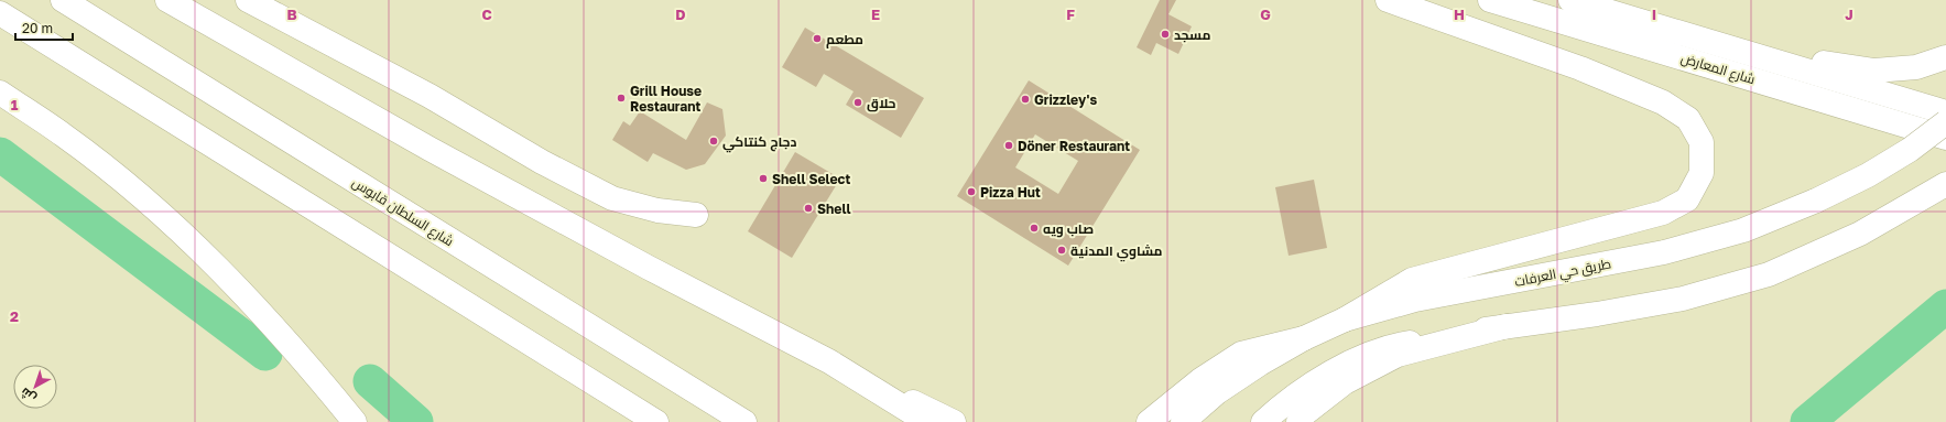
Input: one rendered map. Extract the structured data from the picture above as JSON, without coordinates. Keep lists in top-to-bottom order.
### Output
{
  "streets": {
    "main road": ["شارع المعارض", "شارع السلطان قابوس", "طريق حي العرفات"]
  },
  "places": [
    "مسجد",
    "مطعم",
    "Grill House Restaurant",
    "Grizzley's",
    "حلاق",
    "دجاج كنتاكي",
    "Döner Restaurant",
    "Shell Select",
    "Pizza Hut",
    "Shell",
    "صاب ويه",
    "مشاوي المدنية"
  ],
  "scale_bar": "20 m",
  "north": "bottom left",
  "grid": {
    "columns": [
      "B",
      "C",
      "D",
      "E",
      "F",
      "G",
      "H",
      "I",
      "J"
    ],
    "rows": ["1", "2"]
  }
}
